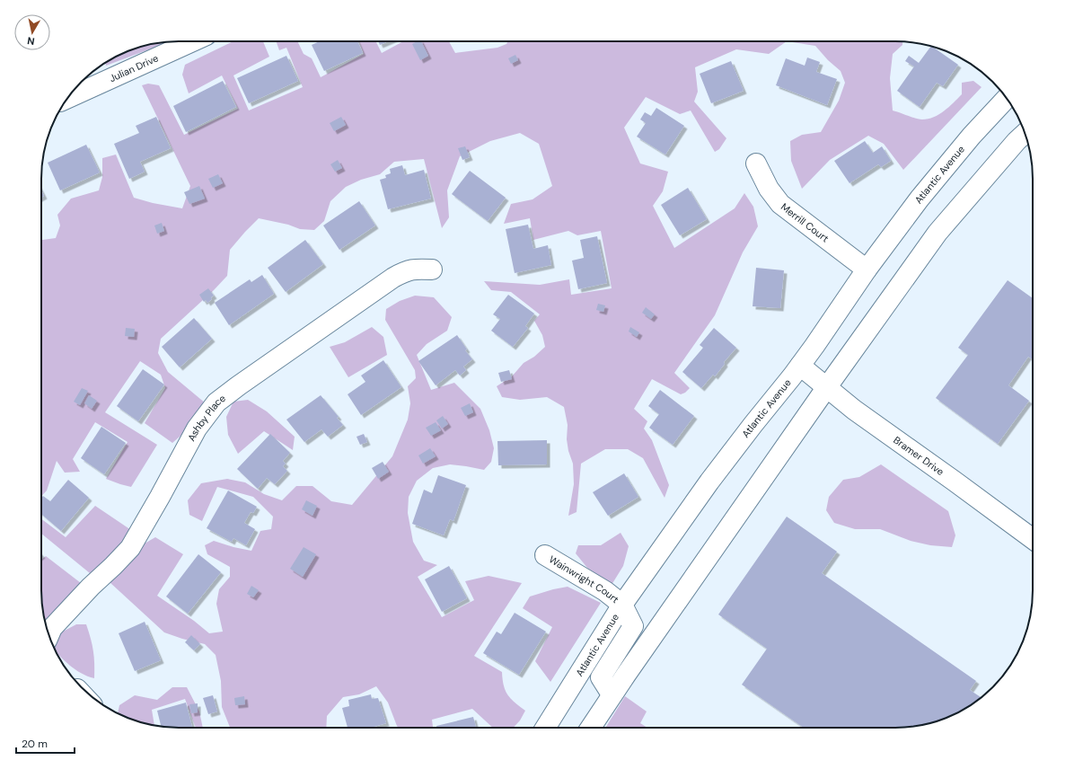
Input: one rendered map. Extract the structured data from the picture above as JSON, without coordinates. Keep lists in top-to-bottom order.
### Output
{
  "streets": {
    "main road": [
      "Julian Drive",
      "Atlantic Avenue",
      "Merrill Court",
      "Ashby Place",
      "Bramer Drive",
      "Wainwright Court"
    ]
  },
  "crossings": [
    ["Atlantic Avenue", "Merrill Court"],
    ["Atlantic Avenue", "Bramer Drive"],
    ["Atlantic Avenue", "Wainwright Court"]
  ],
  "scale_bar": "20 m",
  "north": "bottom"
}
